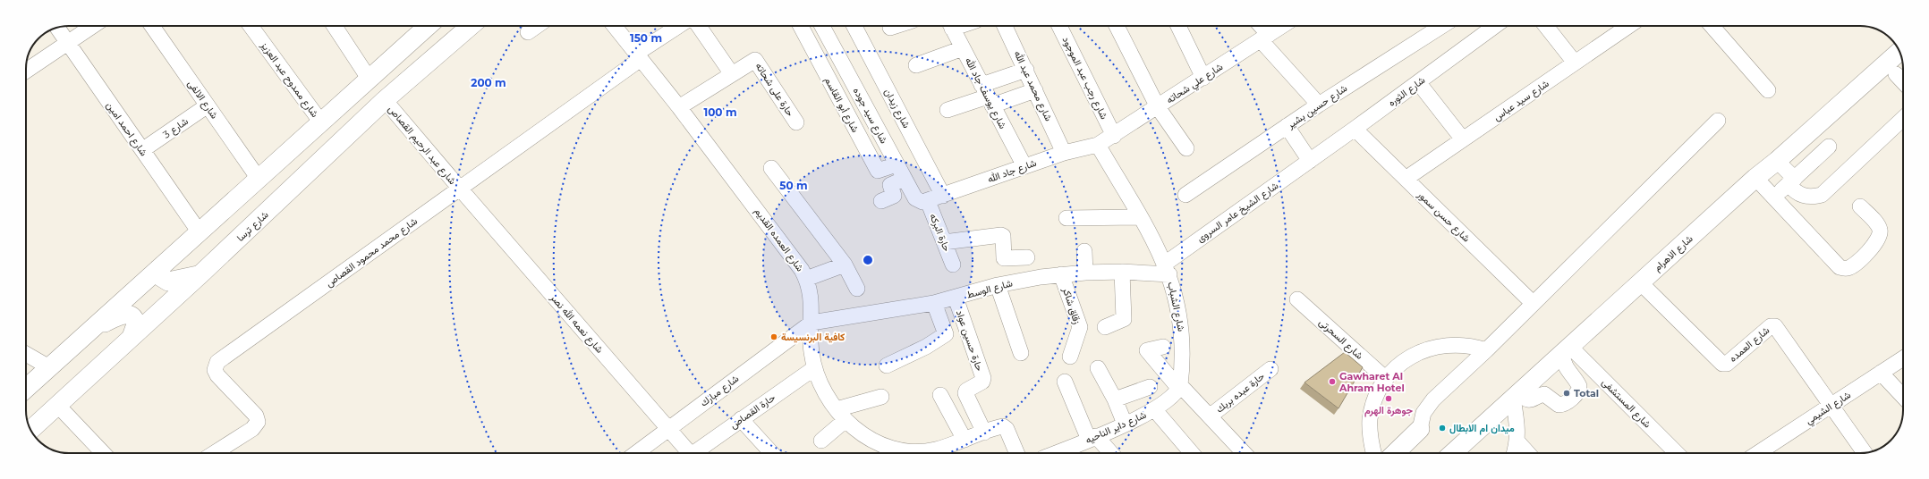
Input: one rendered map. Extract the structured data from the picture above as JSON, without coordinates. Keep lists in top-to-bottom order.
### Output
{
  "streets": {
    "main road": ["شارع ترسا", "شارع الاهرام"],
    "street": [
      "شارع رجب عبد الموجود",
      "شارع ممدوح عبد العزيز",
      "شارع علي شحاته",
      "شارع محمد عبد الله",
      "حارة على شحاته",
      "شارع الثوره",
      "شارع يوسف جاد الله",
      "شارع الالفى",
      "شارع سيد عباس",
      "شارع أبو القاسم",
      "شارع حسين بشير",
      "شارع زيدان",
      "شارع سيد جوده",
      "شارع 3",
      "شارع احمد امين",
      "شارع عبد الرحيم القصاص",
      "شارع جاد الله",
      "شارع الشيخ عامر السروى",
      "شارع حسن سمور",
      "حارة البركه",
      "شارع العمده القديم",
      "شارع محمد محمود القصاص",
      "شارع الوسط",
      "زقاق شاكر",
      "شارع الشباب",
      "شارع نعمه الله نصر",
      "شارع السحرتى",
      "حارة حسين عواد",
      "شارع العمده",
      "شارع مبارك",
      "حارة عبده بربك",
      "شارع المستشفى",
      "شارع الشيمي",
      "حارة القصاص",
      "شارع داير الناحيه"
    ]
  },
  "crossings": [
    ["شارع رجب عبد الموجود", "شارع علي شحاته"],
    ["شارع علي شحاته", "شارع جاد الله"],
    ["شارع علي شحاته", "شارع الشباب"],
    ["شارع محمد عبد الله", "شارع جاد الله"],
    ["حارة على شحاته", "شارع العمده القديم"],
    ["شارع الثوره", "شارع الشيخ عامر السروى"],
    ["شارع الثوره", "شارع حسن سمور"],
    ["شارع يوسف جاد الله", "شارع جاد الله"],
    ["شارع الالفى", "شارع 3"],
    ["شارع سيد عباس", "شارع حسن سمور"],
    ["شارع أبو القاسم", "شارع سيد جوده"],
    ["شارع زيدان", "شارع جاد الله"],
    ["شارع سيد جوده", "شارع جاد الله"],
    ["شارع سيد جوده", "حارة البركه"],
    ["شارع 3", "شارع احمد امين"],
    ["شارع عبد الرحيم القصاص", "شارع ترسا"],
    ["شارع عبد الرحيم القصاص", "شارع محمد محمود القصاص"],
    ["شارع عبد الرحيم القصاص", "شارع نعمه الله نصر"],
    ["شارع جاد الله", "حارة البركه"],
    ["شارع جاد الله", "شارع الشباب"],
    ["شارع الشيخ عامر السروى", "شارع الوسط"],
    ["شارع الشيخ عامر السروى", "شارع الشباب"],
    ["شارع العمده القديم", "شارع محمد محمود القصاص"],
    ["شارع العمده القديم", "شارع الوسط"],
    ["شارع العمده القديم", "حارة حسين عواد"],
    ["شارع العمده القديم", "شارع مبارك"],
    ["شارع العمده القديم", "حارة القصاص"],
    ["شارع محمد محمود القصاص", "شارع نعمه الله نصر"],
    ["شارع الاهرام", "شارع العمده"],
    ["شارع الاهرام", "شارع المستشفى"],
    ["شارع الوسط", "زقاق شاكر"],
    ["شارع الوسط", "شارع الشباب"],
    ["شارع الوسط", "حارة حسين عواد"],
    ["شارع الوسط", "شارع مبارك"],
    ["شارع الشباب", "شارع داير الناحيه"],
    ["شارع نعمه الله نصر", "شارع مبارك"],
    ["شارع العمده", "شارع الشيمي"]
  ],
  "places": [
    "كافية البرنسيسة",
    "Gawharet Al Ahram Hotel",
    "Total",
    "جوهرة الهرم",
    "ميدان ام الابطال"
  ],
  "rings": [
    "150 m",
    "200 m",
    "100 m",
    "50 m"
  ]
}
